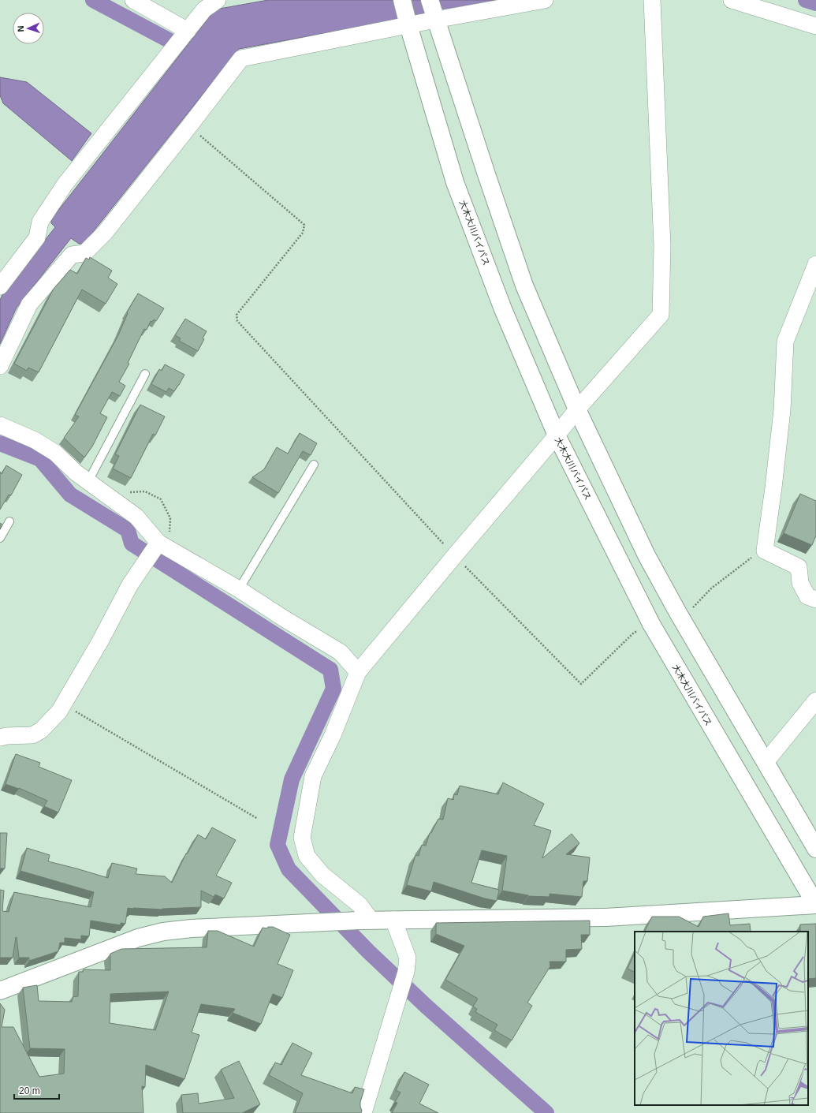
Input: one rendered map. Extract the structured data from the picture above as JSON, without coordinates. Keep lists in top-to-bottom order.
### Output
{
  "streets": {
    "main road": ["大木大川バイパス"]
  },
  "scale_bar": "20 m",
  "north": "left"
}
